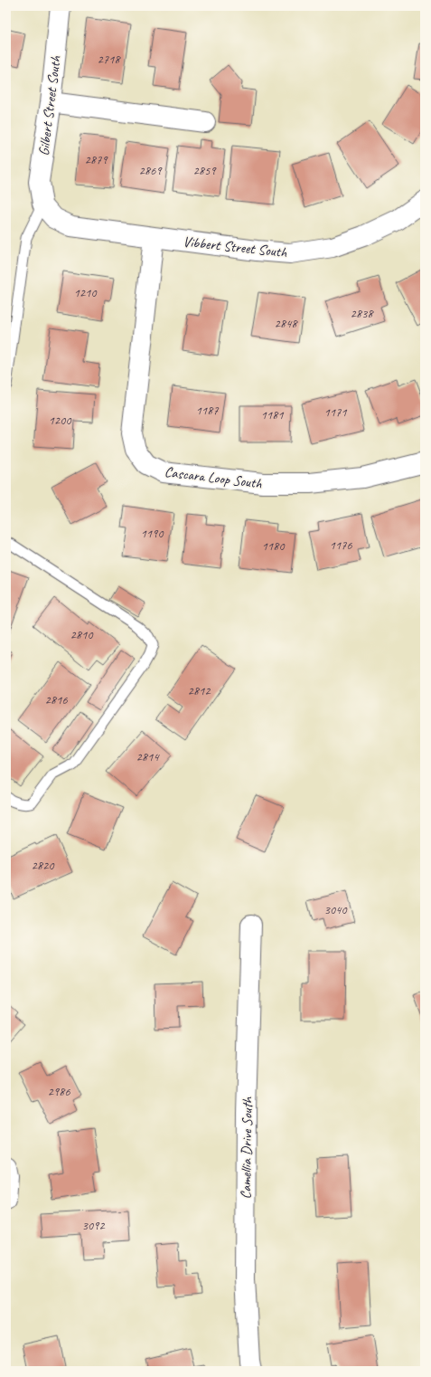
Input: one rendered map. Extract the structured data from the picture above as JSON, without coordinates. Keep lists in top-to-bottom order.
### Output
{
  "streets": {
    "street": [
      "Gilbert Street South",
      "Vibbert Street South",
      "Cascara Loop South",
      "Camellia Drive South"
    ]
  },
  "crossings": [
    ["Gilbert Street South", "Vibbert Street South"],
    ["Vibbert Street South", "Cascara Loop South"]
  ],
  "house_numbers": [
    "2718",
    "2879",
    "2869",
    "2859",
    "1210",
    "2838",
    "2848",
    "1187",
    "1171",
    "1181",
    "1200",
    "1190",
    "1176",
    "1180",
    "2810",
    "2812",
    "2816",
    "2814",
    "2820",
    "3040",
    "2986",
    "3092"
  ]
}
